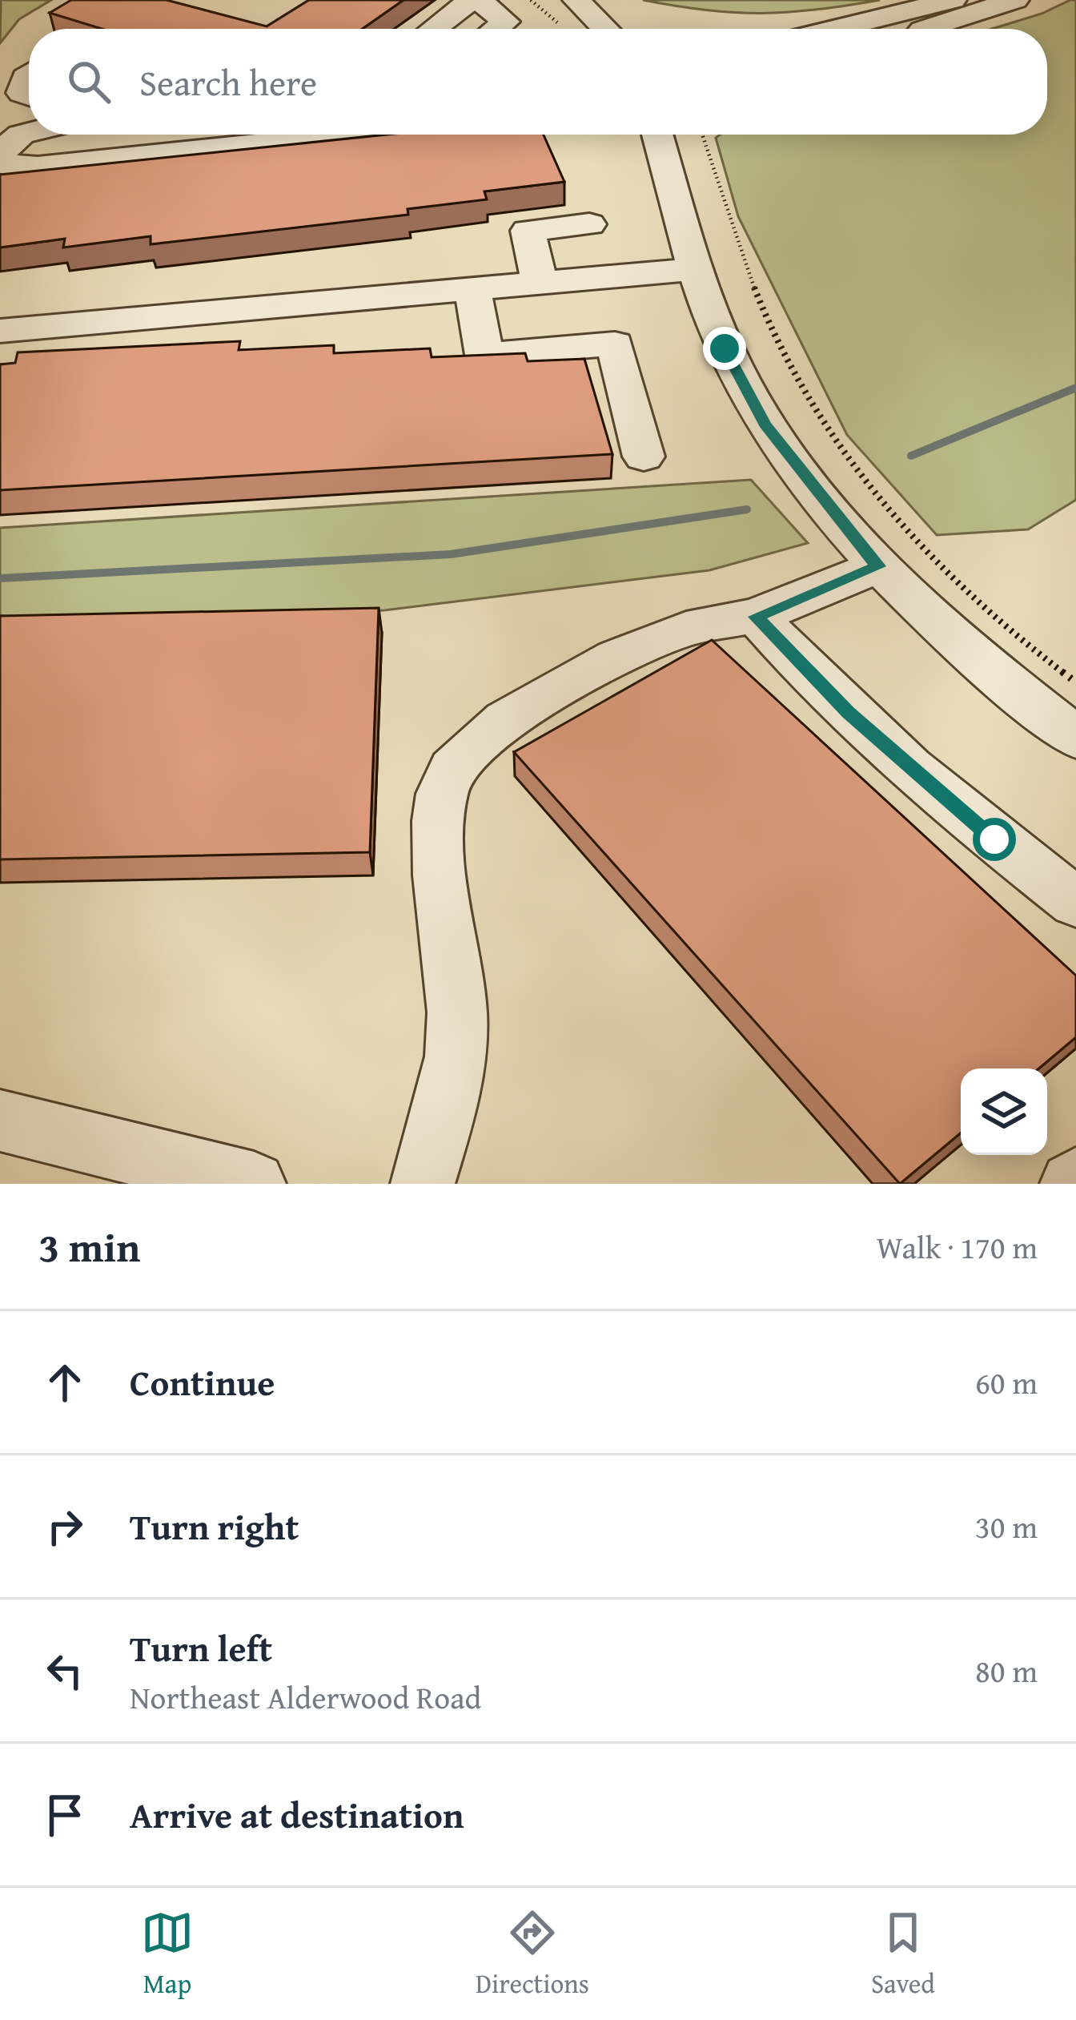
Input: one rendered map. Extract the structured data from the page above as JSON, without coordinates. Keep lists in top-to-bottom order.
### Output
{
  "page": {
    "search": "Search here",
    "heading": ["3 min", "Walk · 170 m"],
    "list": [
      ["Continue", "60 m"],
      ["Turn right", "30 m"],
      ["Turn left", "Northeast Alderwood Road", "80 m"],
      "Arrive at destination"
    ],
    "nav": ["Map", "Directions", "Saved"]
  }
}
